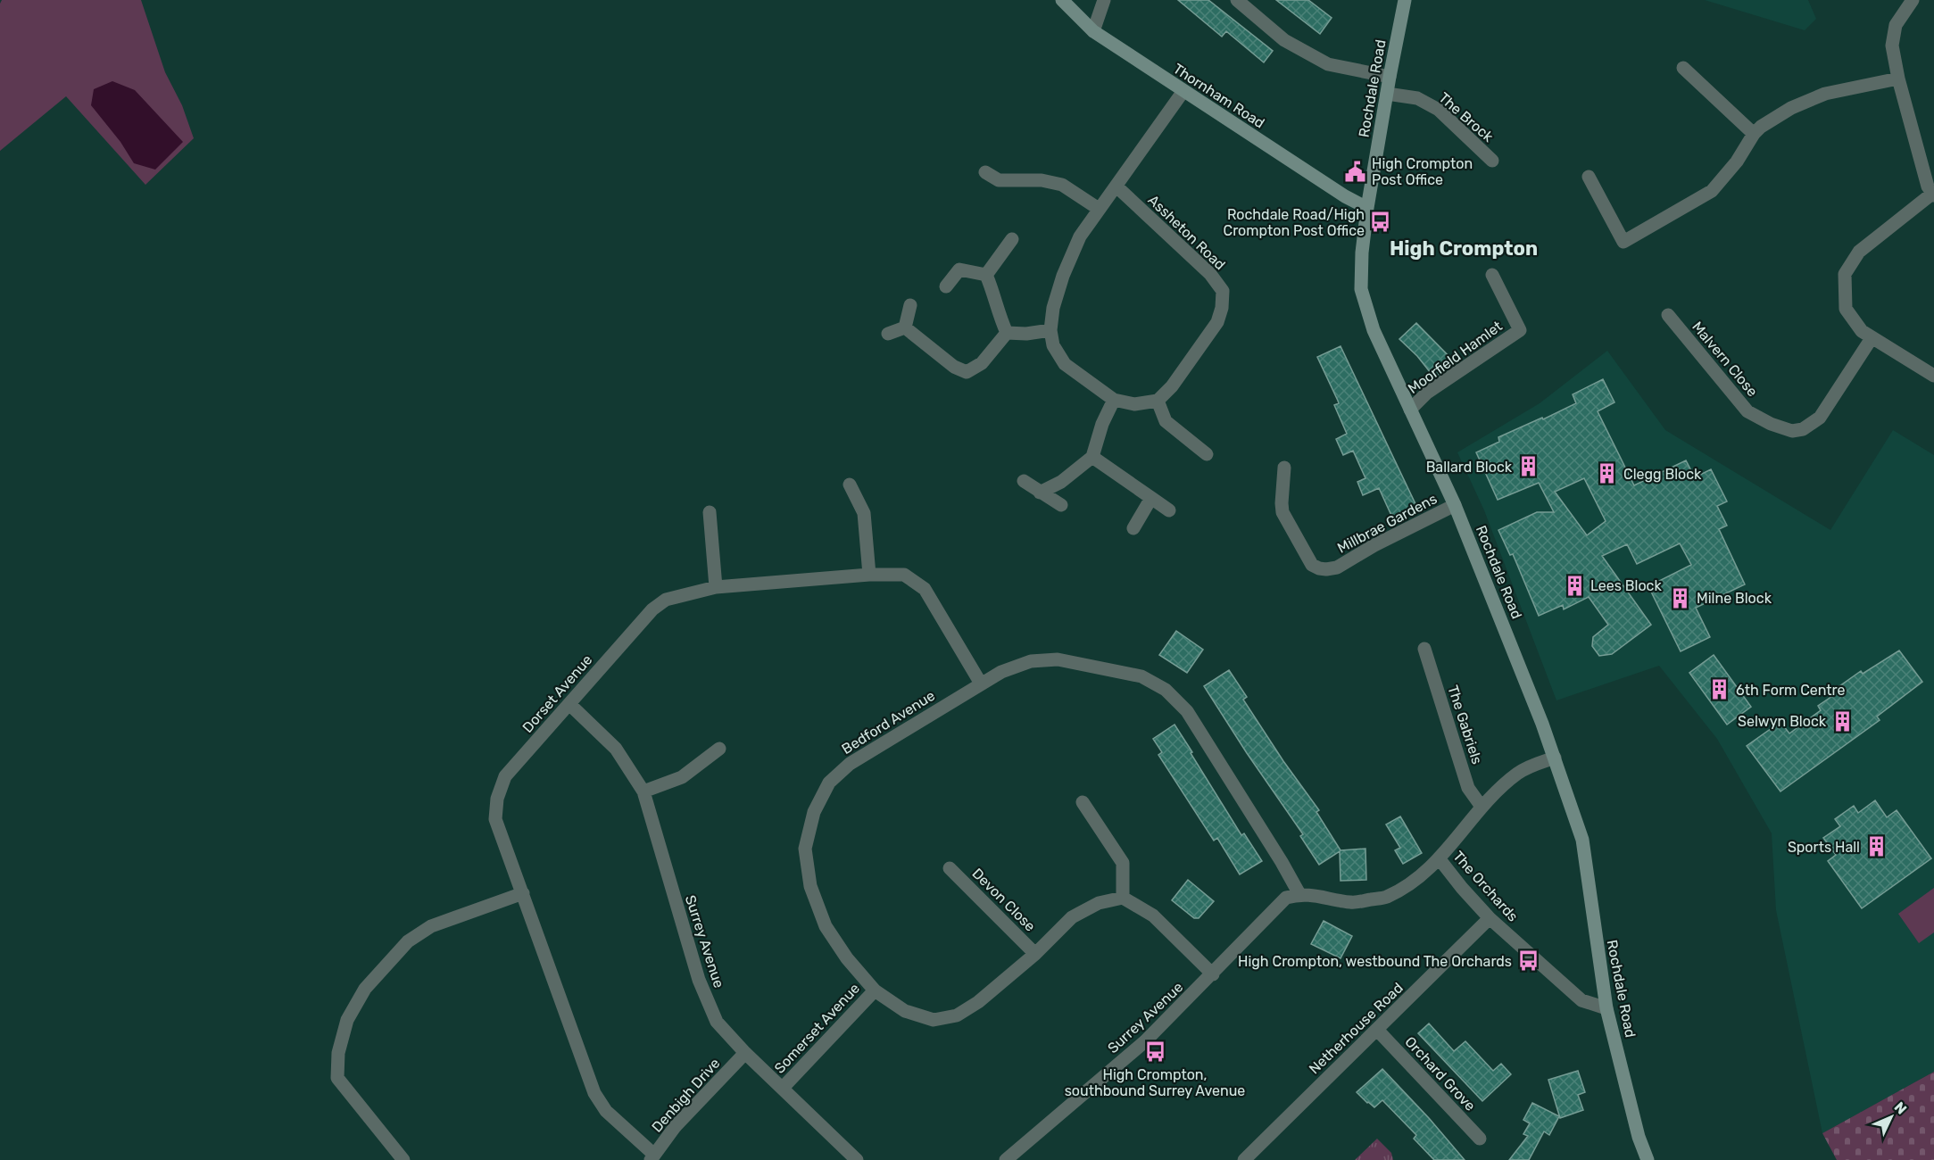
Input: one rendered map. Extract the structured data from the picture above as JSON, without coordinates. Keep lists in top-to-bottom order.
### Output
{
  "streets": {
    "main road": ["Rochdale Road", "Thornham Road"],
    "street": [
      "The Brock",
      "Assheton Road",
      "Moorfield Hamlet",
      "Malvern Close",
      "Millbrae Gardens",
      "Dorset Avenue",
      "Bedford Avenue",
      "The Gabriels",
      "The Orchards",
      "Devon Close",
      "Surrey Avenue",
      "Somerset Avenue",
      "Netherhouse Road",
      "Orchard Grove",
      "Denbigh Drive"
    ]
  },
  "crossings": [
    ["Rochdale Road", "Thornham Road"],
    ["Rochdale Road", "The Brock"],
    ["Rochdale Road", "Moorfield Hamlet"],
    ["Rochdale Road", "Millbrae Gardens"],
    ["Rochdale Road", "The Orchards"],
    ["Dorset Avenue", "Bedford Avenue"],
    ["Dorset Avenue", "Surrey Avenue"],
    ["Dorset Avenue", "Denbigh Drive"],
    ["Bedford Avenue", "Devon Close"],
    ["Bedford Avenue", "Surrey Avenue"],
    ["Bedford Avenue", "Somerset Avenue"],
    ["The Gabriels", "The Orchards"],
    ["The Orchards", "Netherhouse Road"],
    ["Surrey Avenue", "Somerset Avenue"],
    ["Surrey Avenue", "Denbigh Drive"],
    ["Netherhouse Road", "Orchard Grove"]
  ],
  "districts": ["High Crompton"],
  "places": {
    "public building": ["High Crompton Post Office"],
    "bus stop": ["Rochdale Road/High Crompton Post Office", "High Crompton, westbound The Orchards", "High Crompton, southbound Surrey Avenue"],
    "building": [
      "Ballard Block",
      "Clegg Block",
      "Lees Block",
      "Milne Block",
      "6th Form Centre",
      "Selwyn Block",
      "Sports Hall"
    ]
  },
  "north": "top right"
}
